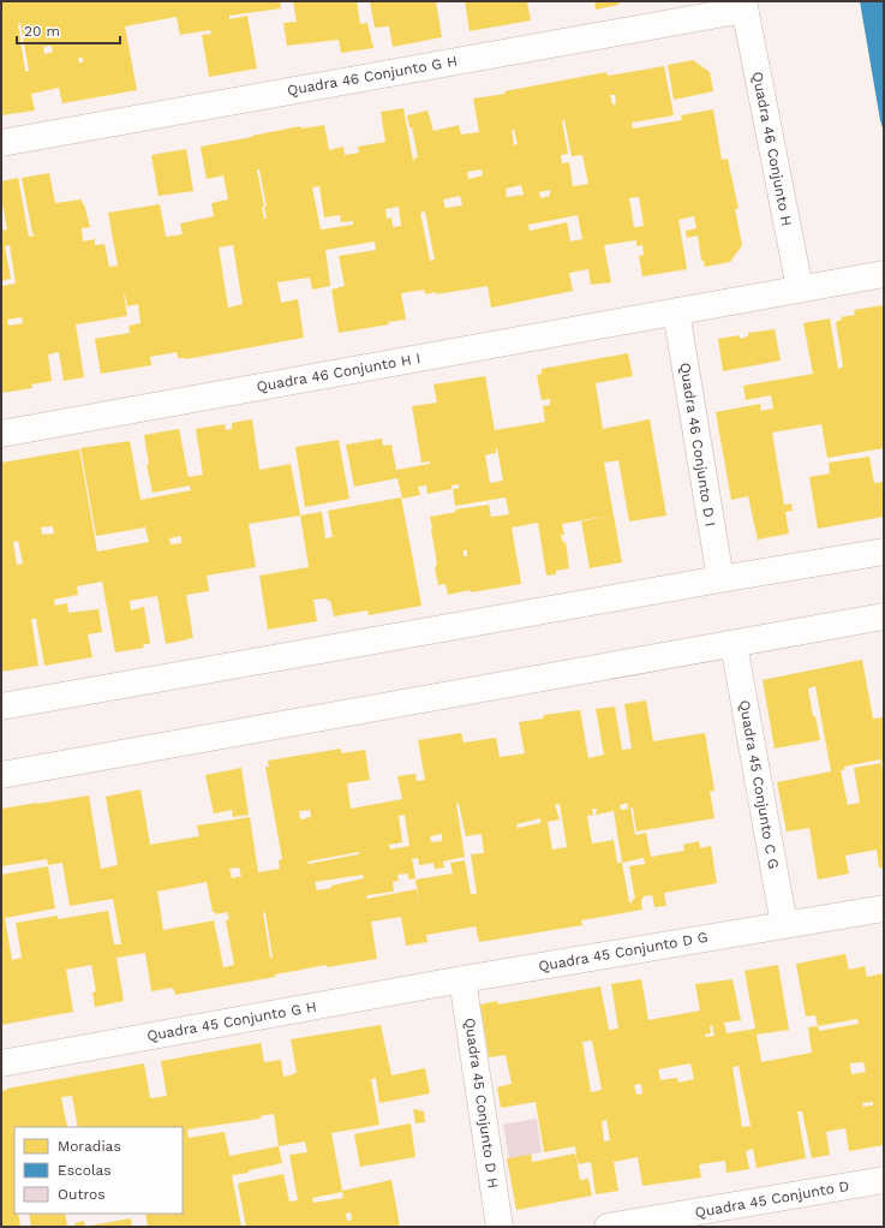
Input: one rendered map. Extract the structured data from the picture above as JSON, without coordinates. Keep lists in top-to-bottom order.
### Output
{
  "streets": {
    "street": [
      "Quadra 46 Conjunto G H",
      "Quadra 46 Conjunto H",
      "Quadra 46 Conjunto H I",
      "Quadra 46 Conjunto D I",
      "Quadra 45 Conjunto C G",
      "Quadra 45 Conjunto D G",
      "Quadra 45 Conjunto G H",
      "Quadra 45 Conjunto D H",
      "Quadra 45 Conjunto D"
    ]
  },
  "crossings": [
    ["Quadra 46 Conjunto G H", "Quadra 46 Conjunto H"],
    ["Quadra 46 Conjunto H", "Quadra 46 Conjunto H I"],
    ["Quadra 46 Conjunto H I", "Quadra 46 Conjunto D I"],
    ["Quadra 45 Conjunto C G", "Quadra 45 Conjunto D G"],
    ["Quadra 45 Conjunto D G", "Quadra 45 Conjunto G H"],
    ["Quadra 45 Conjunto D G", "Quadra 45 Conjunto D H"],
    ["Quadra 45 Conjunto G H", "Quadra 45 Conjunto D H"]
  ],
  "legend": ["Moradias", "Escolas", "Outros"],
  "scale_bar": "20 m"
}
